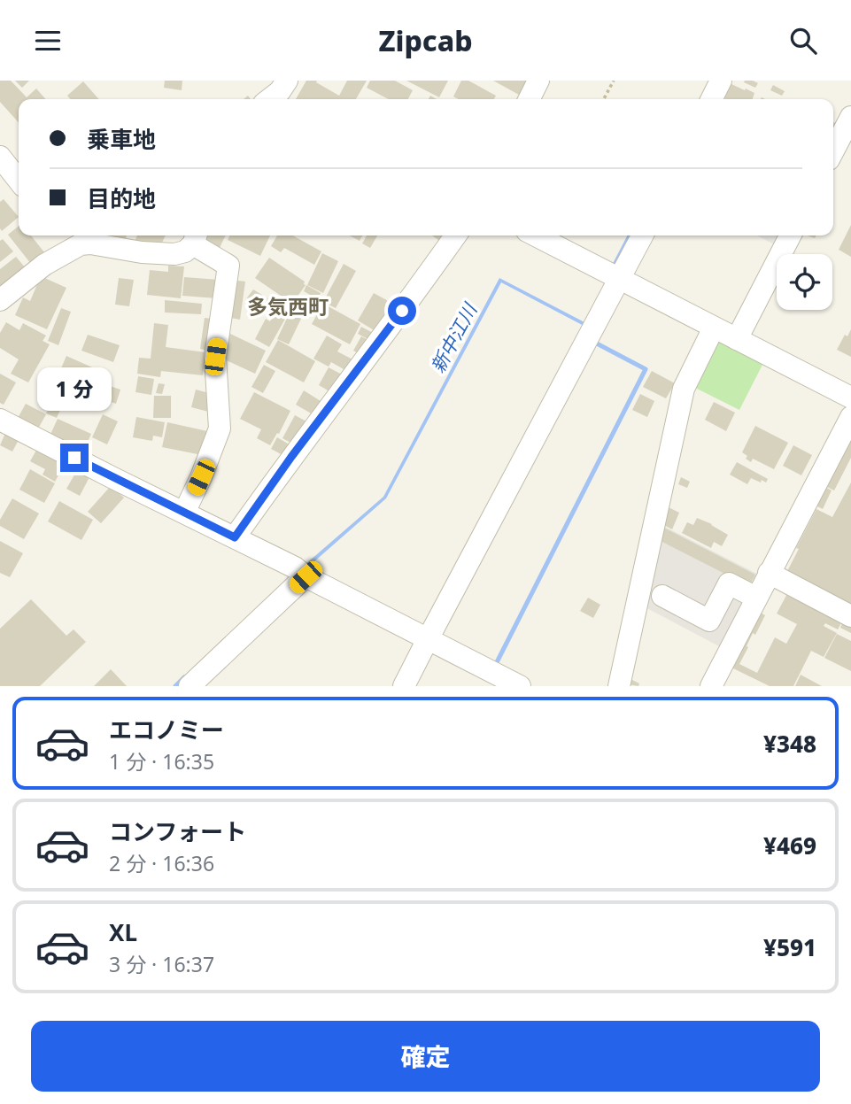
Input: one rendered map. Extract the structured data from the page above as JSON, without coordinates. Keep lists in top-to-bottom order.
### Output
{
  "districts": ["多気西町"],
  "water": ["新中江川"],
  "page": {
    "header": "Zipcab",
    "banner": ["乗車地", "目的地"],
    "bubble": "1 分",
    "list": [
      {
        "name": "エコノミー",
        "note": "1 分 · 16:35",
        "value": "¥348"
      },
      {
        "name": "コンフォート",
        "note": "2 分 · 16:36",
        "value": "¥469"
      },
      {
        "name": "XL",
        "note": "3 分 · 16:37",
        "value": "¥591"
      }
    ],
    "buttons": "確定"
  }
}
